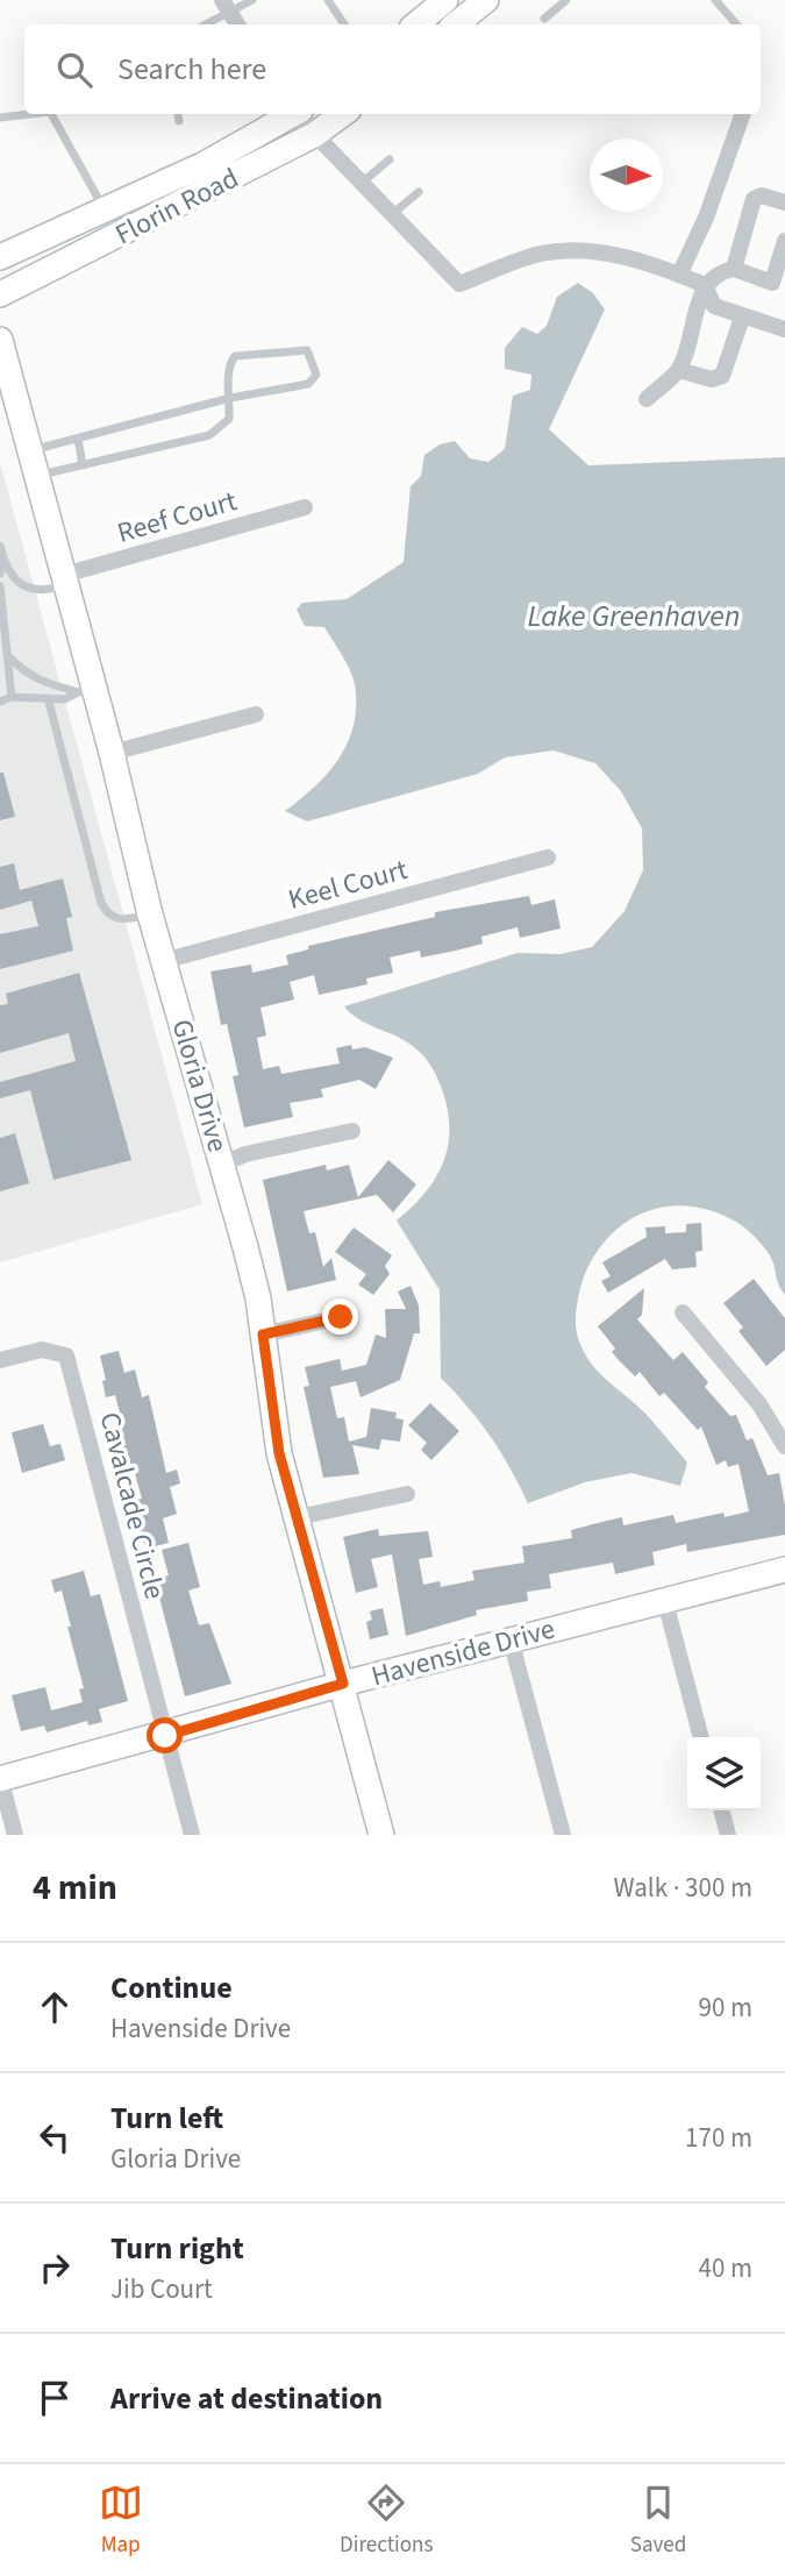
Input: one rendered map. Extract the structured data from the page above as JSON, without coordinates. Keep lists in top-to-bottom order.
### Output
{
  "streets": {
    "street": [
      "Florin Road",
      "Reef Court",
      "Keel Court",
      "Gloria Drive",
      "Cavalcade Circle",
      "Havenside Drive"
    ]
  },
  "crossings": [
    ["Reef Court", "Gloria Drive"],
    ["Keel Court", "Gloria Drive"],
    ["Gloria Drive", "Havenside Drive"],
    ["Cavalcade Circle", "Havenside Drive"]
  ],
  "water": ["Lake Greenhaven"],
  "north": "right",
  "page": {
    "search": "Search here",
    "heading": ["4 min", "Walk · 300 m"],
    "list": [
      ["Continue", "Havenside Drive", "90 m"],
      ["Turn left", "Gloria Drive", "170 m"],
      ["Turn right", "Jib Court", "40 m"],
      "Arrive at destination"
    ],
    "nav": ["Map", "Directions", "Saved"]
  }
}
